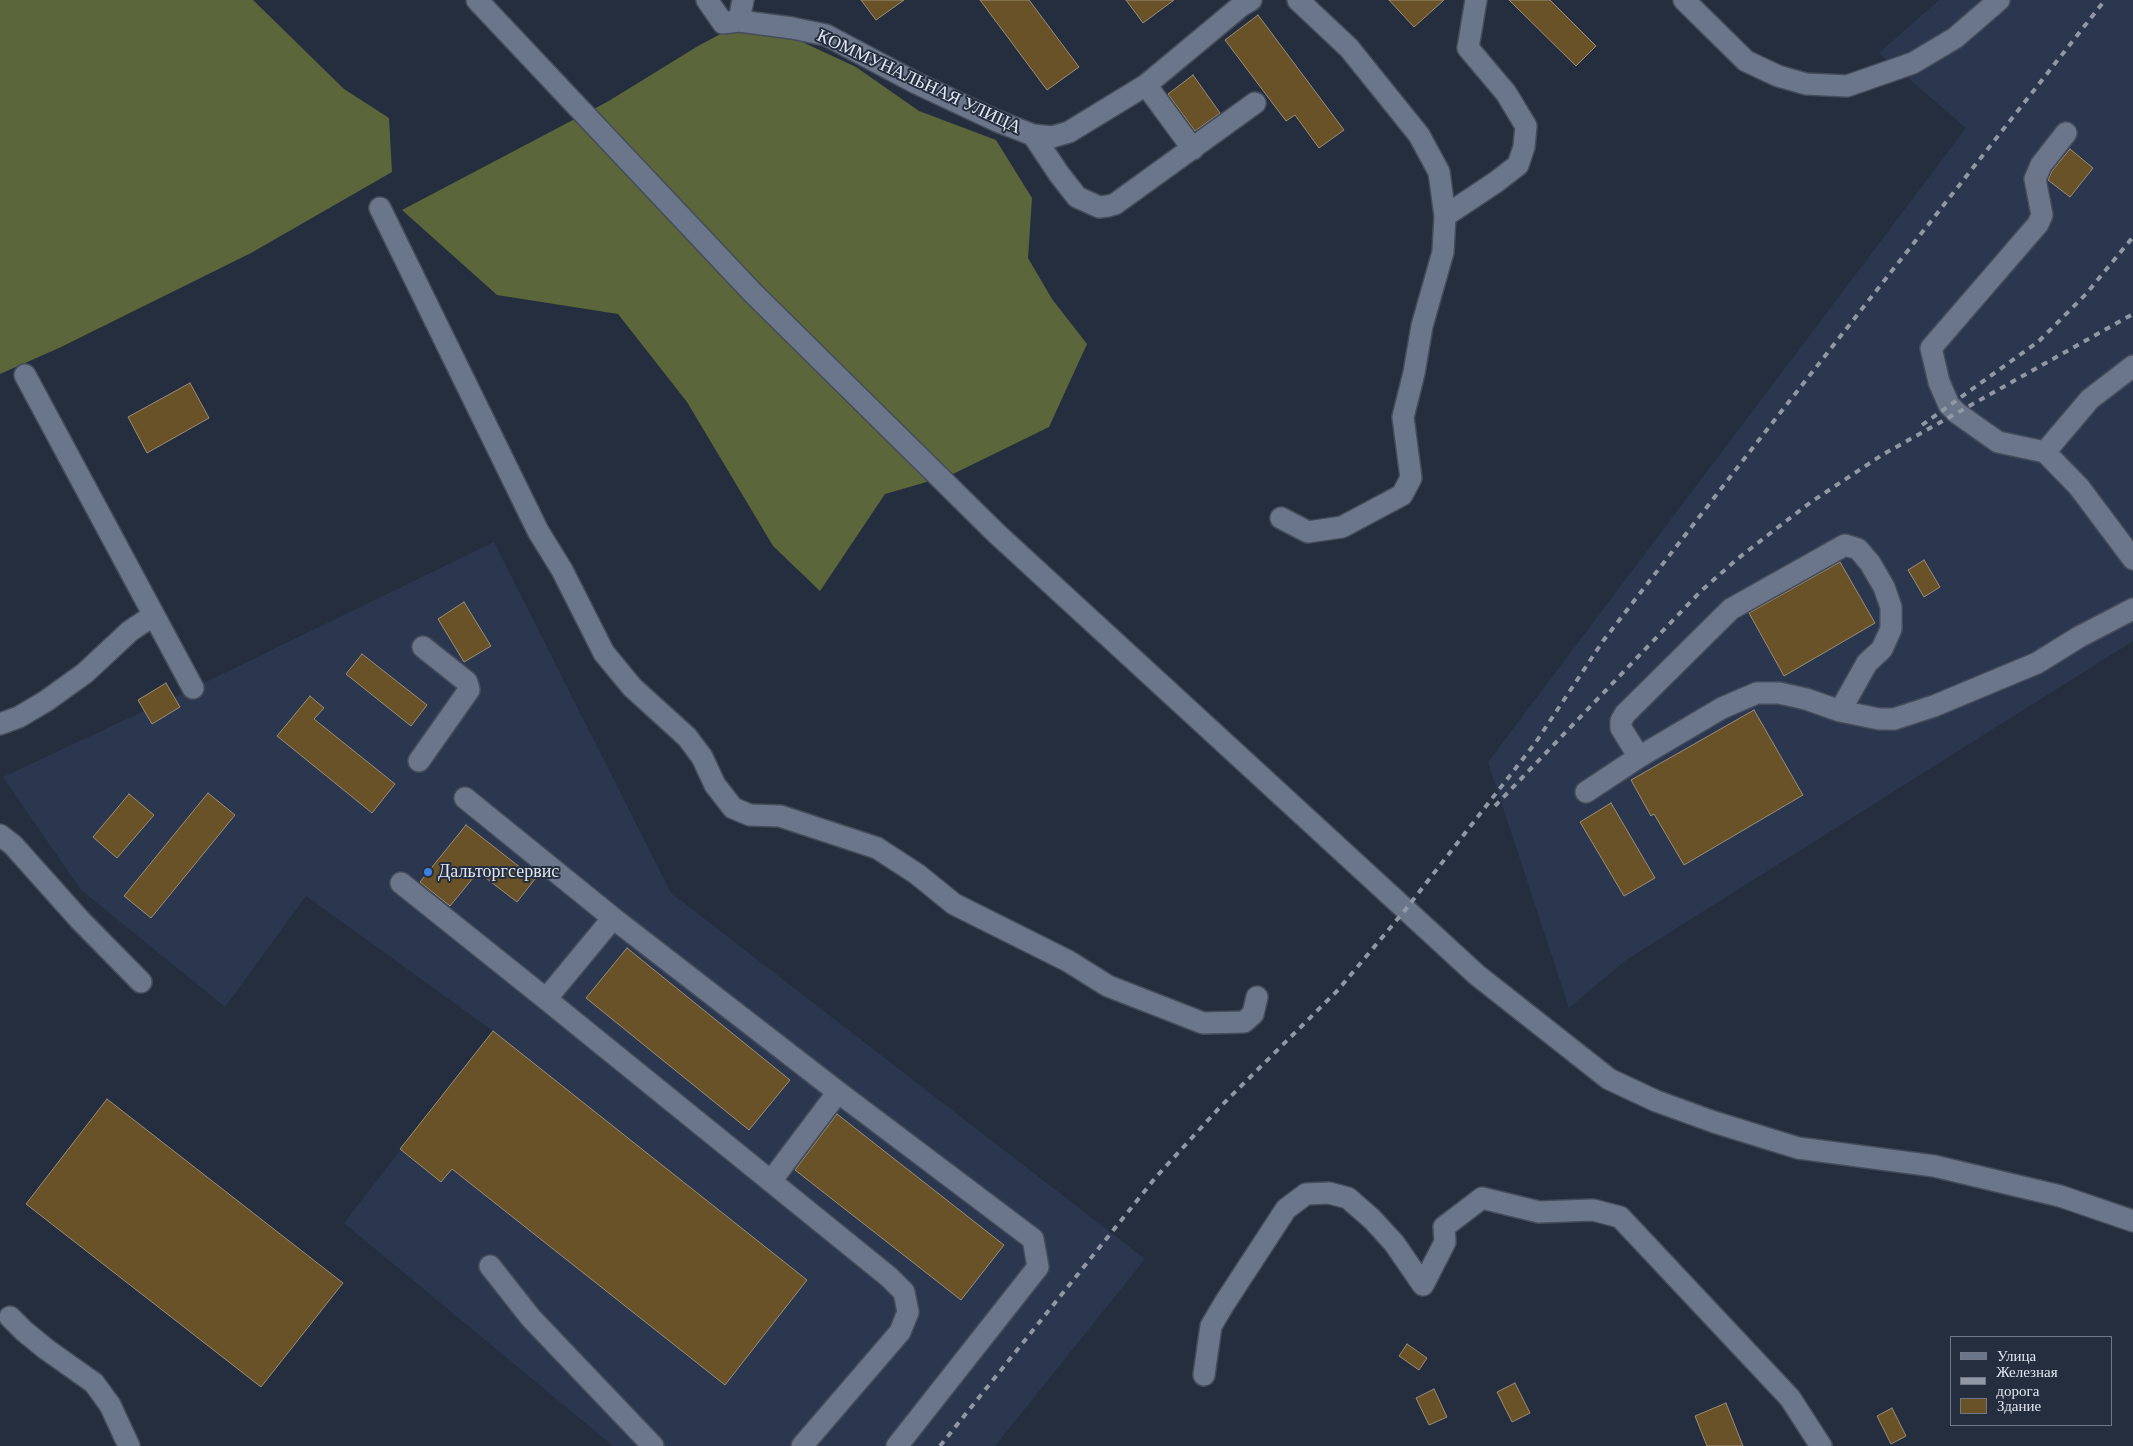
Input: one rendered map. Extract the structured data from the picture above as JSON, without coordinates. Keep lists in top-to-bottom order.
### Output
{
  "streets": {
    "street": ["КОММУНАЛЬНАЯ УЛИЦА"]
  },
  "places": ["Дальторгсервис"],
  "legend": ["Улица", "Железная дорога", "Здание"]
}
